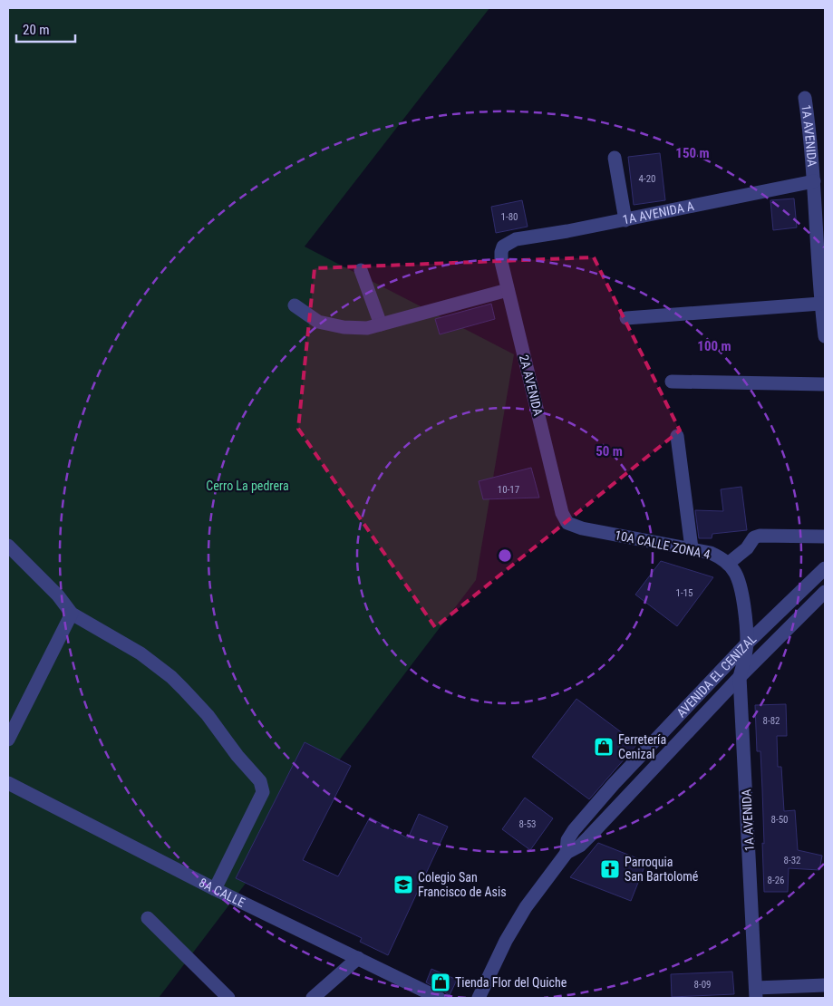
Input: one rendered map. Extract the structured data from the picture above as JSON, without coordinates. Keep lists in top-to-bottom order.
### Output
{
  "streets": {
    "street": [
      "1A AVENIDA",
      "1A AVENIDA A",
      "2A AVENIDA",
      "10A CALLE ZONA 4",
      "AVENIDA EL CENIZAL",
      "8A CALLE"
    ]
  },
  "crossings": [
    ["1A AVENIDA", "1A AVENIDA A"],
    ["1A AVENIDA", "AVENIDA EL CENIZAL"],
    ["1A AVENIDA A", "2A AVENIDA"],
    ["2A AVENIDA", "10A CALLE ZONA 4"]
  ],
  "parks": ["Cerro La pedrera"],
  "places": {
    "shop": ["Ferretería Cenizal", "Tienda Flor del Quiche"],
    "church": ["Parroquia San Bartolomé"],
    "school or university": ["Colegio San Francisco de Asis"]
  },
  "house_numbers": [
    "4-20",
    "1-80",
    "10-17",
    "1-15",
    "8-82",
    "8-50",
    "8-53",
    "8-32",
    "8-26",
    "8-09"
  ],
  "scale_bar": "20 m",
  "rings": ["150 m", "100 m", "50 m"]
}
